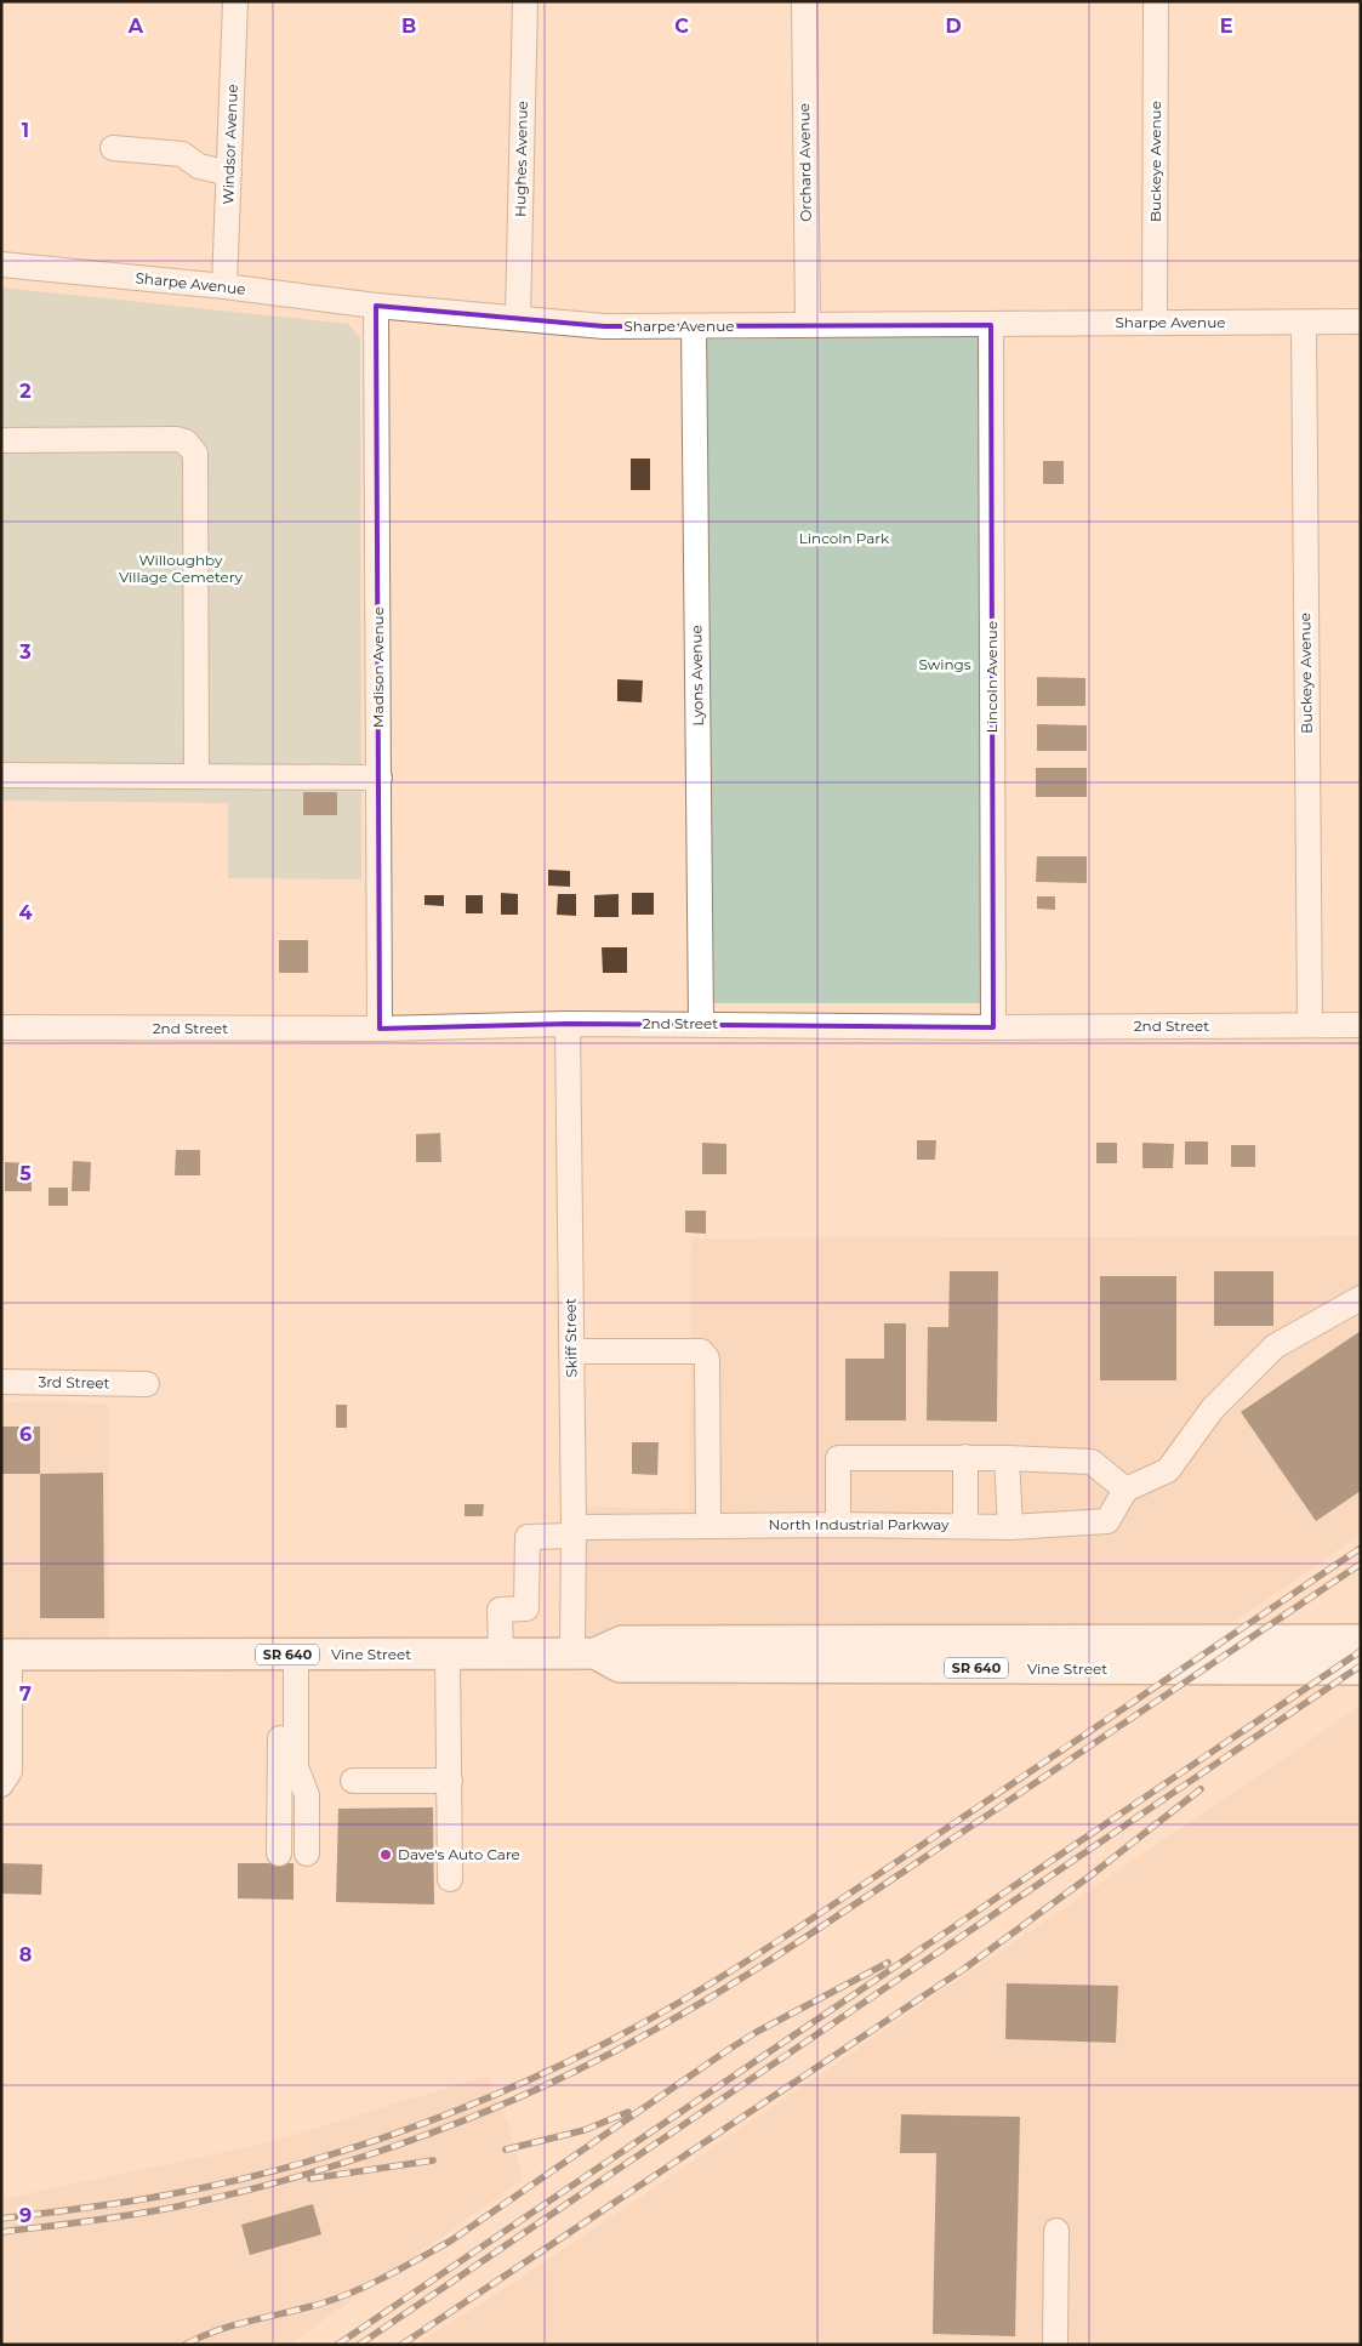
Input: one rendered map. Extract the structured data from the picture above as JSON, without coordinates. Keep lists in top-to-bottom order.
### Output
{
  "streets": {
    "main road": ["SR 640", "Vine Street"],
    "street": [
      "Windsor Avenue",
      "Hughes Avenue",
      "Buckeye Avenue",
      "Orchard Avenue",
      "Sharpe Avenue",
      "Madison Avenue",
      "Lyons Avenue",
      "Lincoln Avenue",
      "2nd Street",
      "Skiff Street",
      "3rd Street",
      "North Industrial Parkway"
    ]
  },
  "crossings": [
    ["Windsor Avenue", "Sharpe Avenue"],
    ["Hughes Avenue", "Sharpe Avenue"],
    ["Buckeye Avenue", "Sharpe Avenue"],
    ["Buckeye Avenue", "2nd Street"],
    ["Orchard Avenue", "Sharpe Avenue"],
    ["Sharpe Avenue", "Madison Avenue"],
    ["Sharpe Avenue", "Lyons Avenue"],
    ["Sharpe Avenue", "Lincoln Avenue"],
    ["Madison Avenue", "2nd Street"],
    ["Lyons Avenue", "2nd Street"],
    ["Lincoln Avenue", "2nd Street"],
    ["2nd Street", "Skiff Street"],
    ["Skiff Street", "North Industrial Parkway"],
    ["Skiff Street", "Vine Street"],
    ["North Industrial Parkway", "Vine Street"]
  ],
  "parks": ["Lincoln Park", "Willoughby Village Cemetery", "Swings"],
  "places": ["Dave's Auto Care"],
  "grid": {
    "columns": [
      "A",
      "B",
      "C",
      "D",
      "E"
    ],
    "rows": [
      "1",
      "2",
      "3",
      "4",
      "5",
      "6",
      "7",
      "8",
      "9"
    ]
  }
}
